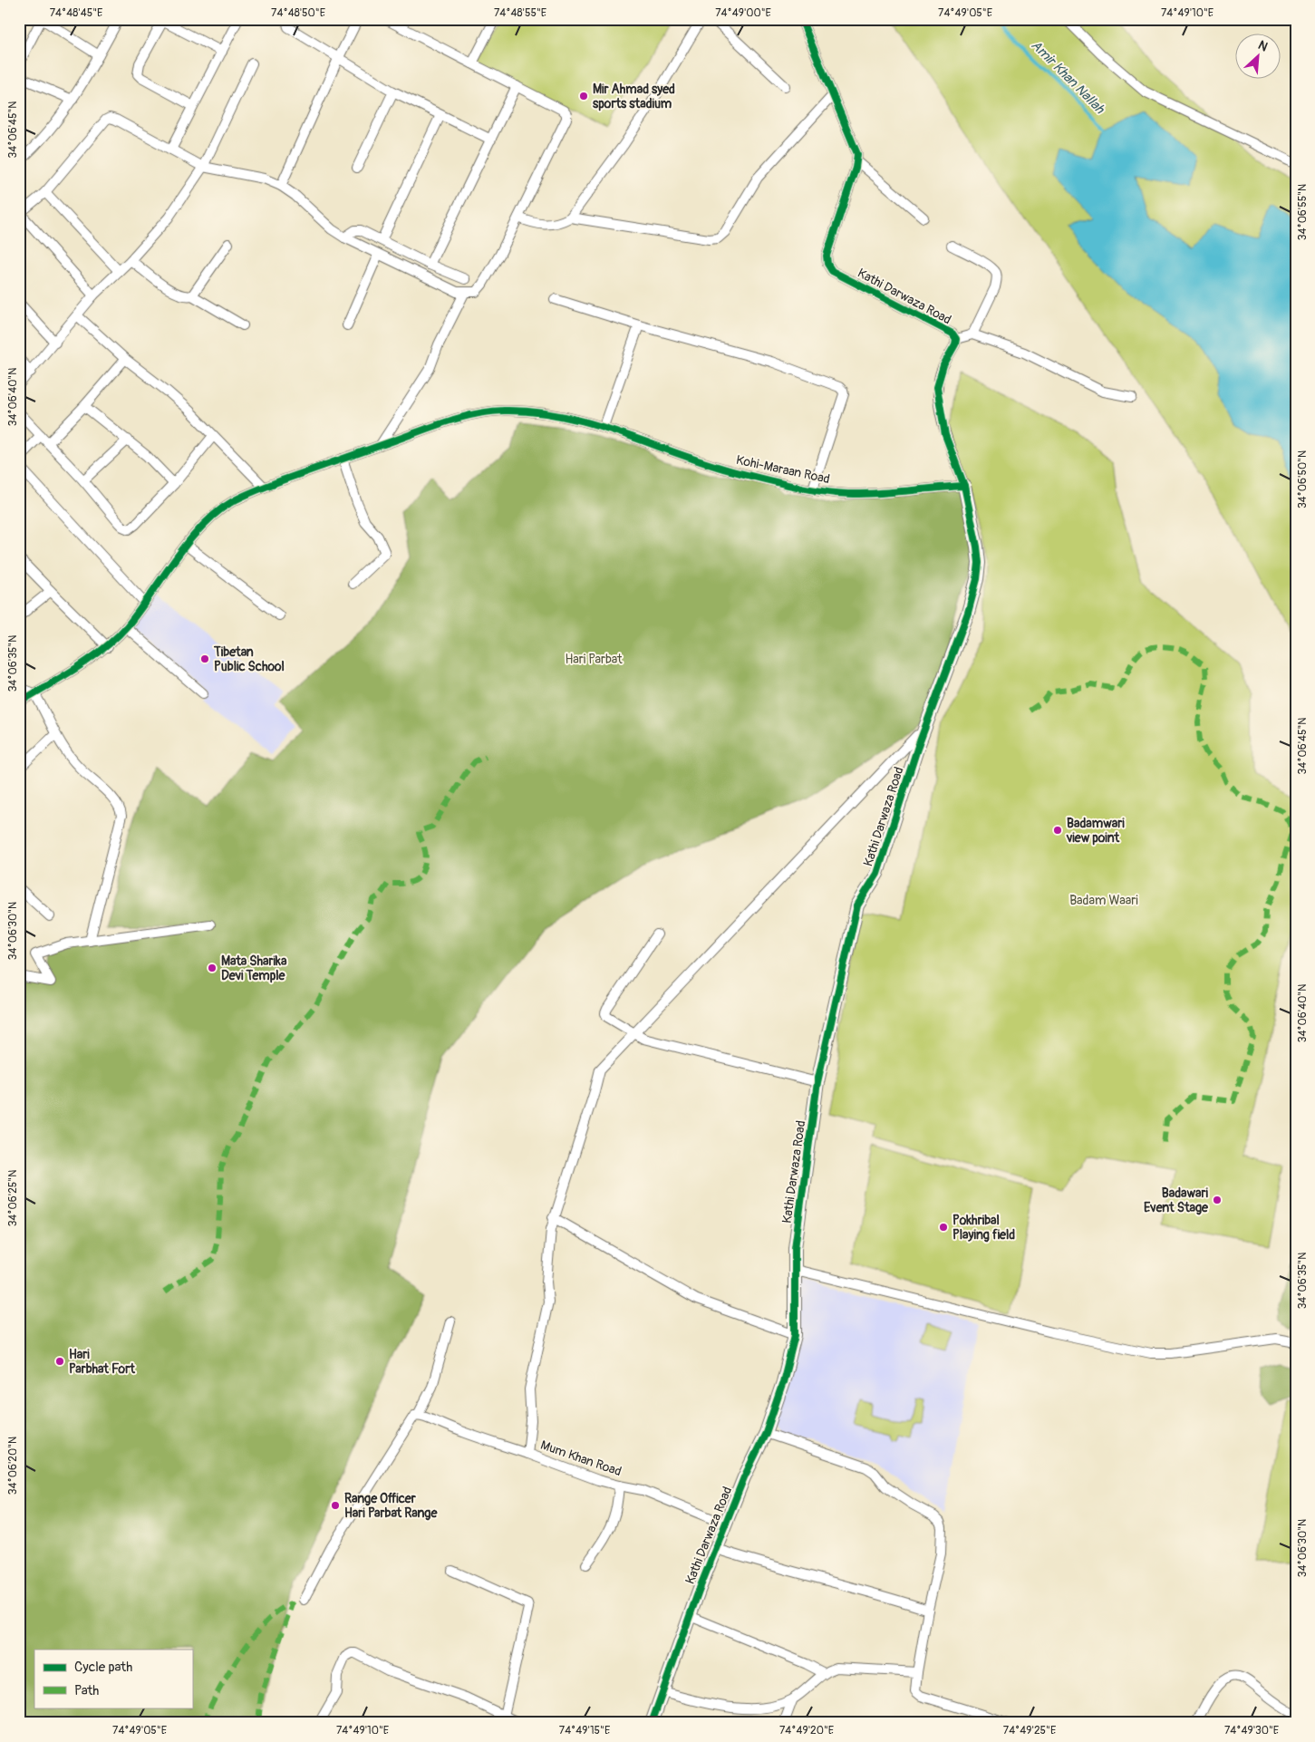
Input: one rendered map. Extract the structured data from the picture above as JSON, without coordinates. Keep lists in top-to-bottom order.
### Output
{
  "streets": {
    "street": ["Kathi Darwaza Road", "Kohi-Maraan Road", "Mum Khan Road"]
  },
  "crossings": [
    ["Kathi Darwaza Road", "Kohi-Maraan Road"],
    ["Kathi Darwaza Road", "Mum Khan Road"]
  ],
  "water": ["Amir Khan Nallah"],
  "parks": ["Hari Parbat", "Badam Waari"],
  "places": [
    "Mir Ahmad syed sports stadium",
    "Tibetan Public School",
    "Badamwari view point",
    "Mata Sharika Devi Temple",
    "Badawari Event Stage",
    "Pokhribal Playing field",
    "Hari Parbhat Fort",
    "Range Officer Hari Parbat Range"
  ],
  "legend": ["Cycle path", "Path"],
  "north": "top right",
  "coordinates": [
    "74°48'45\"E",
    "74°48'50\"E",
    "74°48'55\"E",
    "74°49'00\"E",
    "74°49'05\"E",
    "74°49'10\"E",
    "34°06'45\"N",
    "34°06'55\"N",
    "34°06'40\"N",
    "34°06'50\"N",
    "34°06'35\"N",
    "34°06'30\"N",
    "34°06'25\"N",
    "34°06'20\"N",
    "74°49'15\"E",
    "74°49'20\"E",
    "74°49'25\"E",
    "74°49'30\"E"
  ]
}
